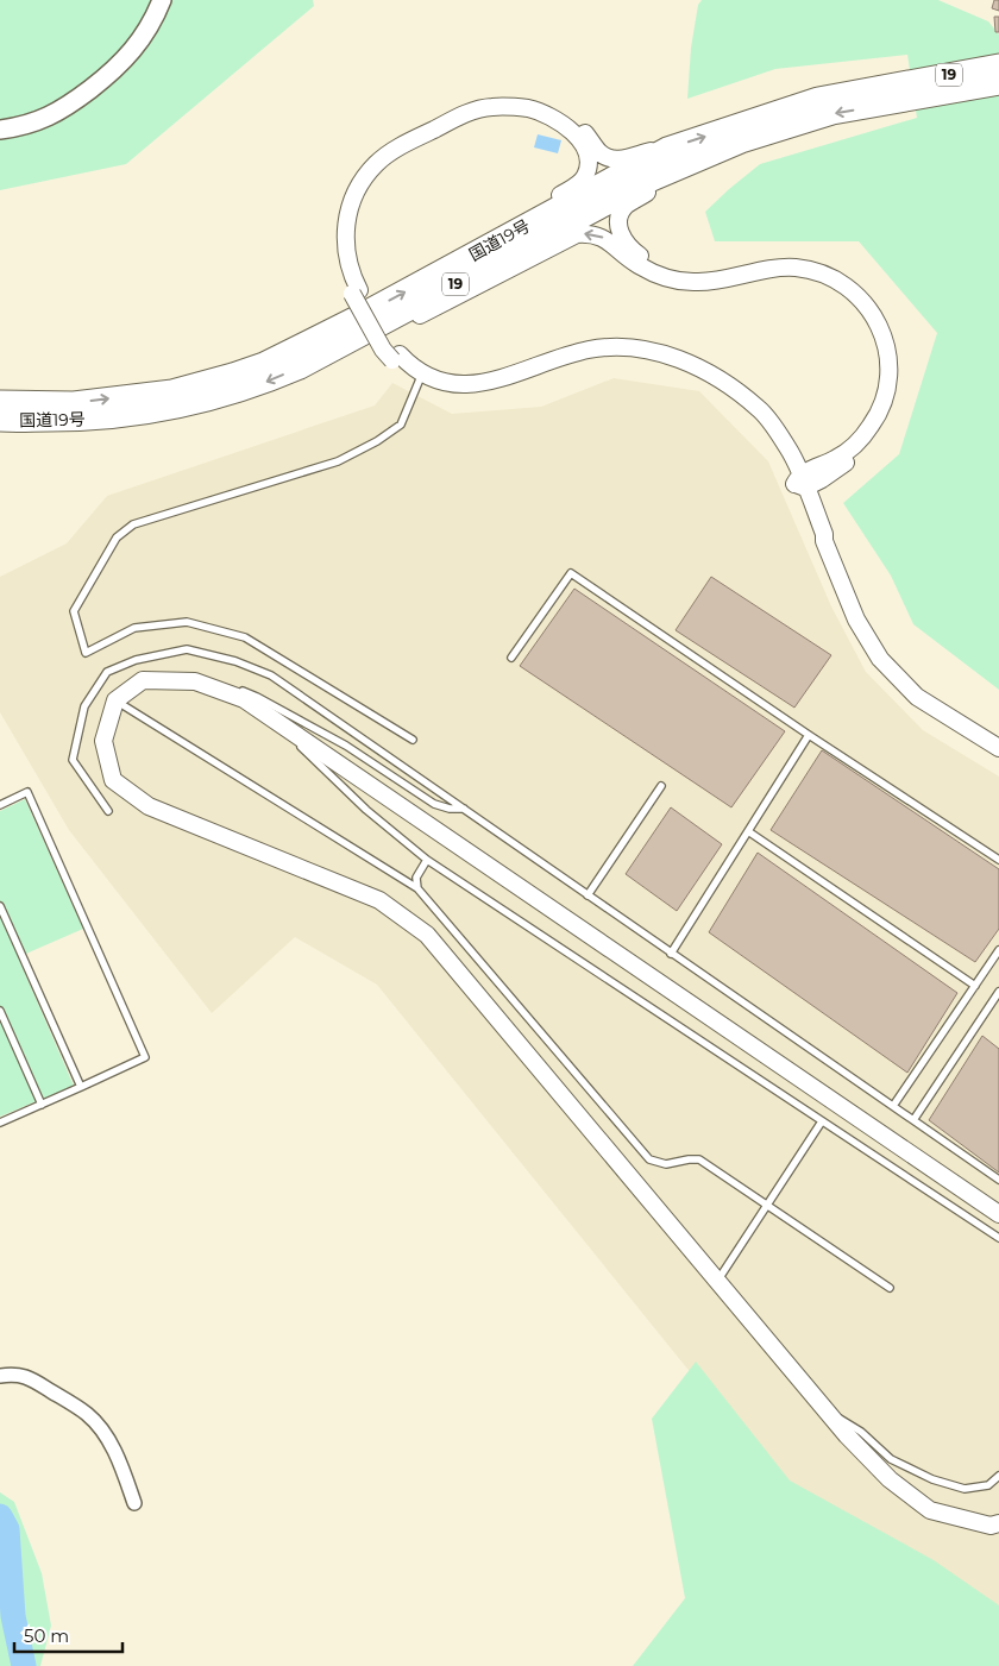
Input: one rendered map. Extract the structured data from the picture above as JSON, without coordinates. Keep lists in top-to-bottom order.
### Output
{
  "streets": {
    "highway": ["19", "国道19号"]
  },
  "scale_bar": "50 m"
}
